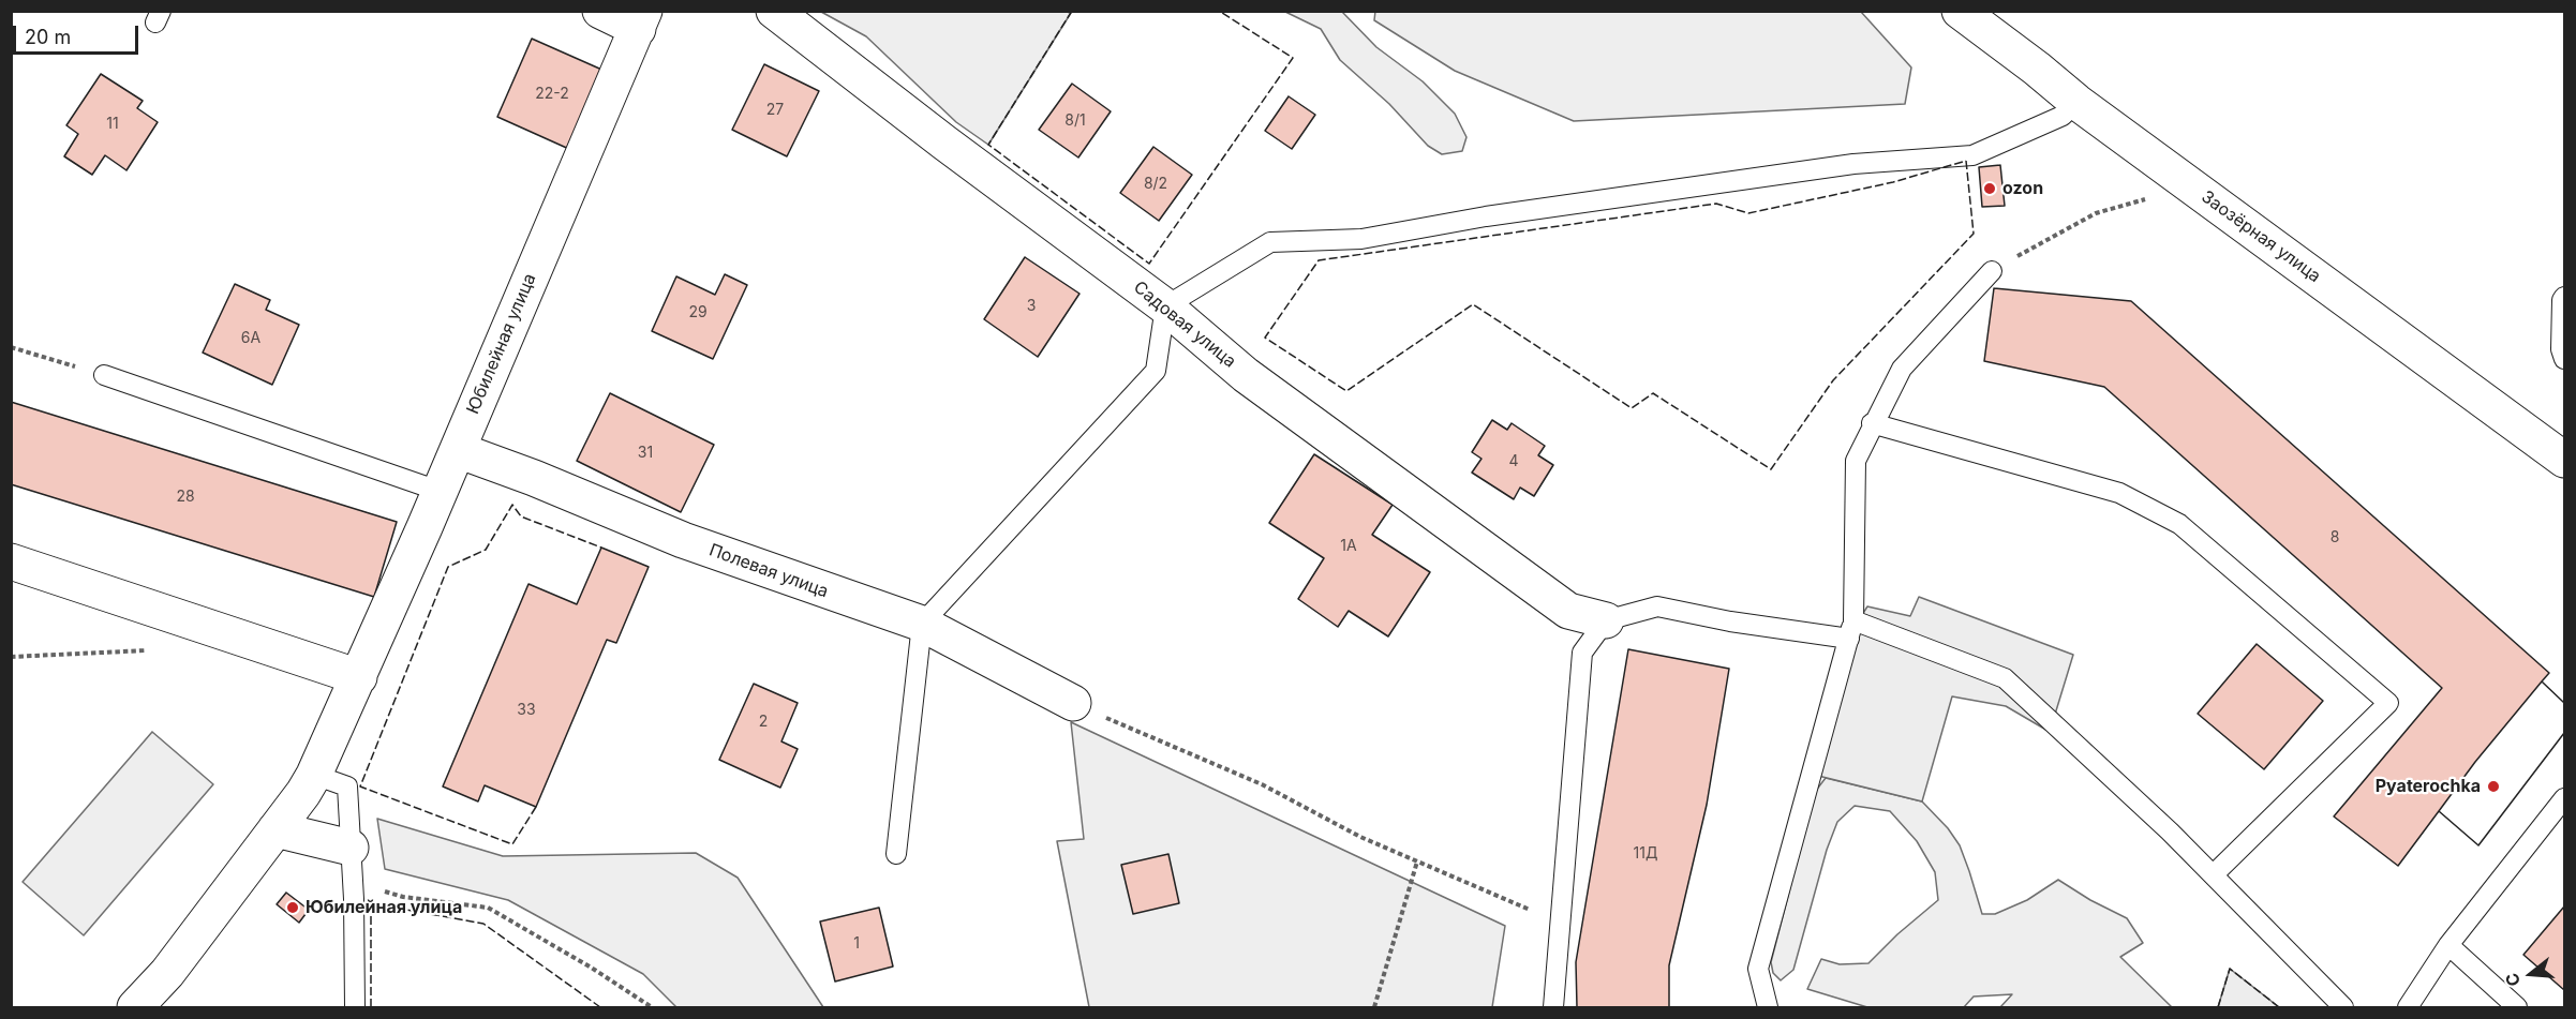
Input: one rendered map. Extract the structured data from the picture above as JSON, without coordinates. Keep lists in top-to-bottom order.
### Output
{
  "streets": {
    "street": [
      "Заозёрная улица",
      "Садовая улица",
      "Юбилейная улица",
      "Полевая улица"
    ]
  },
  "crossings": [
    ["Юбилейная улица", "Полевая улица"]
  ],
  "places": ["ozon", "Pyaterochka", "Юбилейная улица"],
  "house_numbers": [
    "22-2",
    "27",
    "8/1",
    "11",
    "8/2",
    "3",
    "29",
    "6А",
    "31",
    "4",
    "28",
    "8",
    "1А",
    "33",
    "2",
    "11Д",
    "1"
  ],
  "scale_bar": "20 m",
  "north": "left"
}
